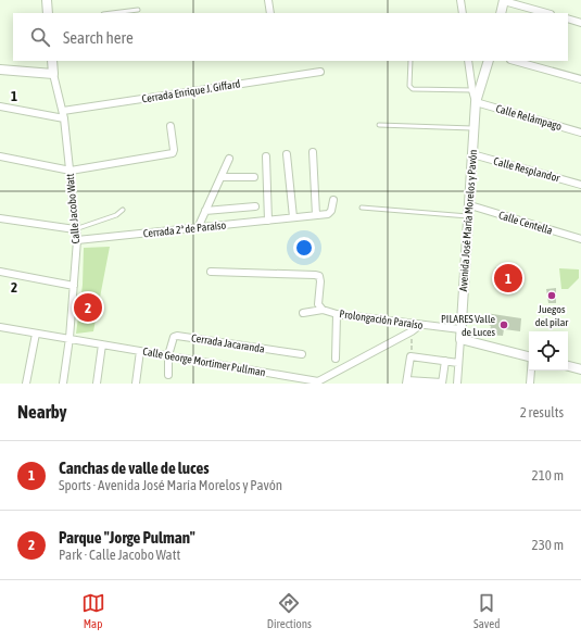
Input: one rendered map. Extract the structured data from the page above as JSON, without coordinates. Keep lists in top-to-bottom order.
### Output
{
  "streets": {
    "street": [
      "Cerrada Enrique J. Giffard",
      "Calle Relámpago",
      "Calle Resplandor",
      "Calle Jacobo Watt",
      "Avenida José María Morelos y Pavón",
      "Calle Centella",
      "Cerrada 2ª de Paraíso",
      "Prolongación Paraíso",
      "Cerrada Jacaranda",
      "Calle George Mortimer Pullman"
    ]
  },
  "crossings": [
    ["Cerrada Enrique J. Giffard", "Calle Jacobo Watt"],
    ["Calle Relámpago", "Avenida José María Morelos y Pavón"],
    ["Calle Resplandor", "Avenida José María Morelos y Pavón"],
    ["Calle Jacobo Watt", "Cerrada 2ª de Paraíso"],
    ["Calle Jacobo Watt", "Calle George Mortimer Pullman"],
    ["Avenida José María Morelos y Pavón", "Calle Centella"],
    ["Avenida José María Morelos y Pavón", "Prolongación Paraíso"],
    ["Prolongación Paraíso", "Calle George Mortimer Pullman"],
    ["Cerrada Jacaranda", "Calle George Mortimer Pullman"]
  ],
  "places": ["Juegos del pilar", "PILARES Valle de Luces"],
  "page": {
    "search": "Search here",
    "pins": ["1", "2"],
    "heading": ["Nearby", "2 results"],
    "list": [
      {
        "mark": "1",
        "name": "Canchas de valle de luces",
        "note": "Sports · Avenida José María Morelos y Pavón",
        "value": "210 m"
      },
      {
        "mark": "2",
        "name": "Parque \"Jorge Pulman\"",
        "note": "Park · Calle Jacobo Watt",
        "value": "230 m"
      }
    ],
    "nav": ["Map", "Directions", "Saved"]
  },
  "grid": {
    "rows": ["1", "2"]
  }
}
